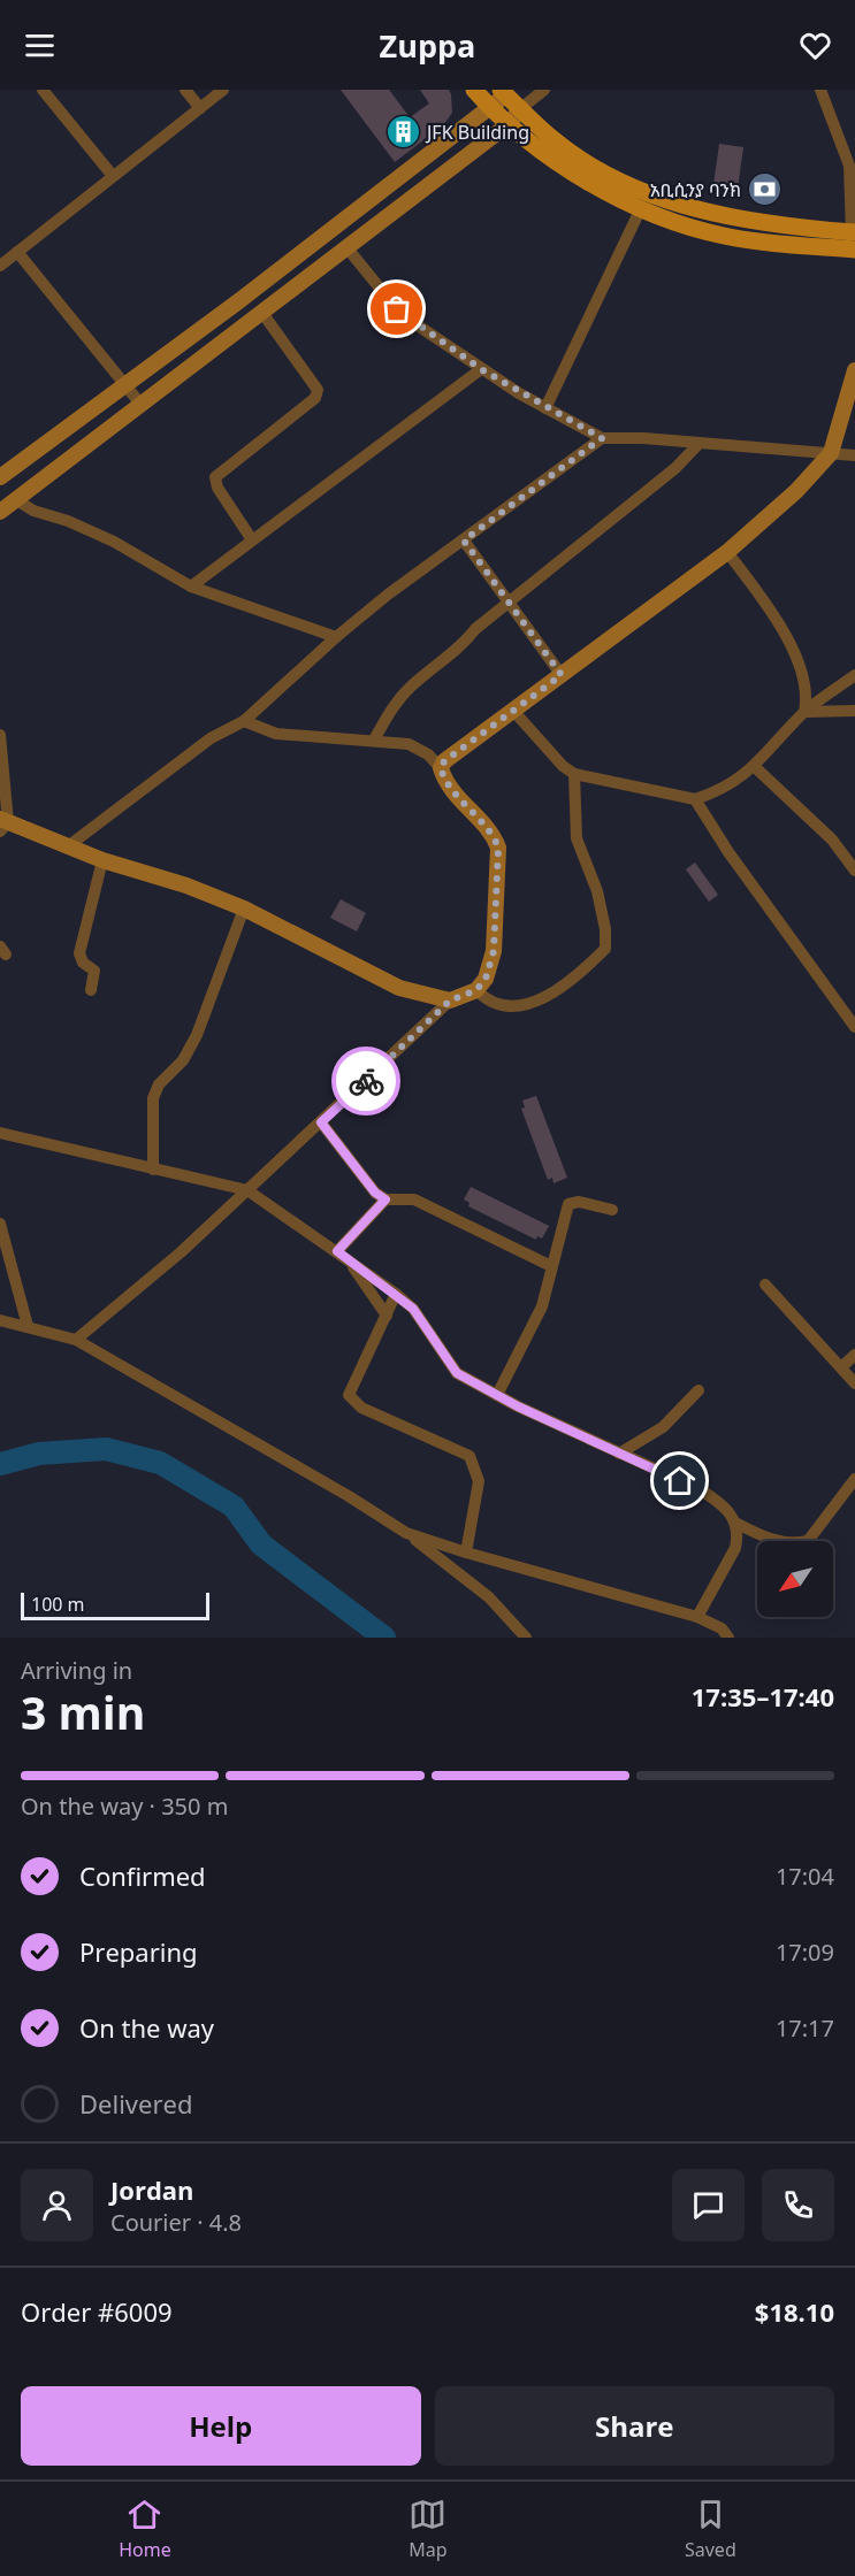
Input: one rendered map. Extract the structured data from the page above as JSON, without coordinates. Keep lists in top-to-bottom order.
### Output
{
  "places": {
    "building": ["JFK Building"],
    "bank": ["አቢሲንያ ባንክ"]
  },
  "scale_bar": "100 m",
  "north": "bottom left",
  "page": {
    "header": "Zuppa",
    "scale": "100 m",
    "heading": ["3 min", "Arriving in", "17:35–17:40"],
    "panel": [
      "Jordan",
      "Courier · 4.8",
      "Order #6009",
      "$18.10"
    ],
    "bar": "On the way · 350 m",
    "list": [
      ["Confirmed", "17:04"],
      ["Preparing", "17:09"],
      ["On the way", "17:17"],
      "Delivered"
    ],
    "buttons": ["Help", "Share"],
    "tabs": ["Home", "Map", "Saved"]
  }
}
